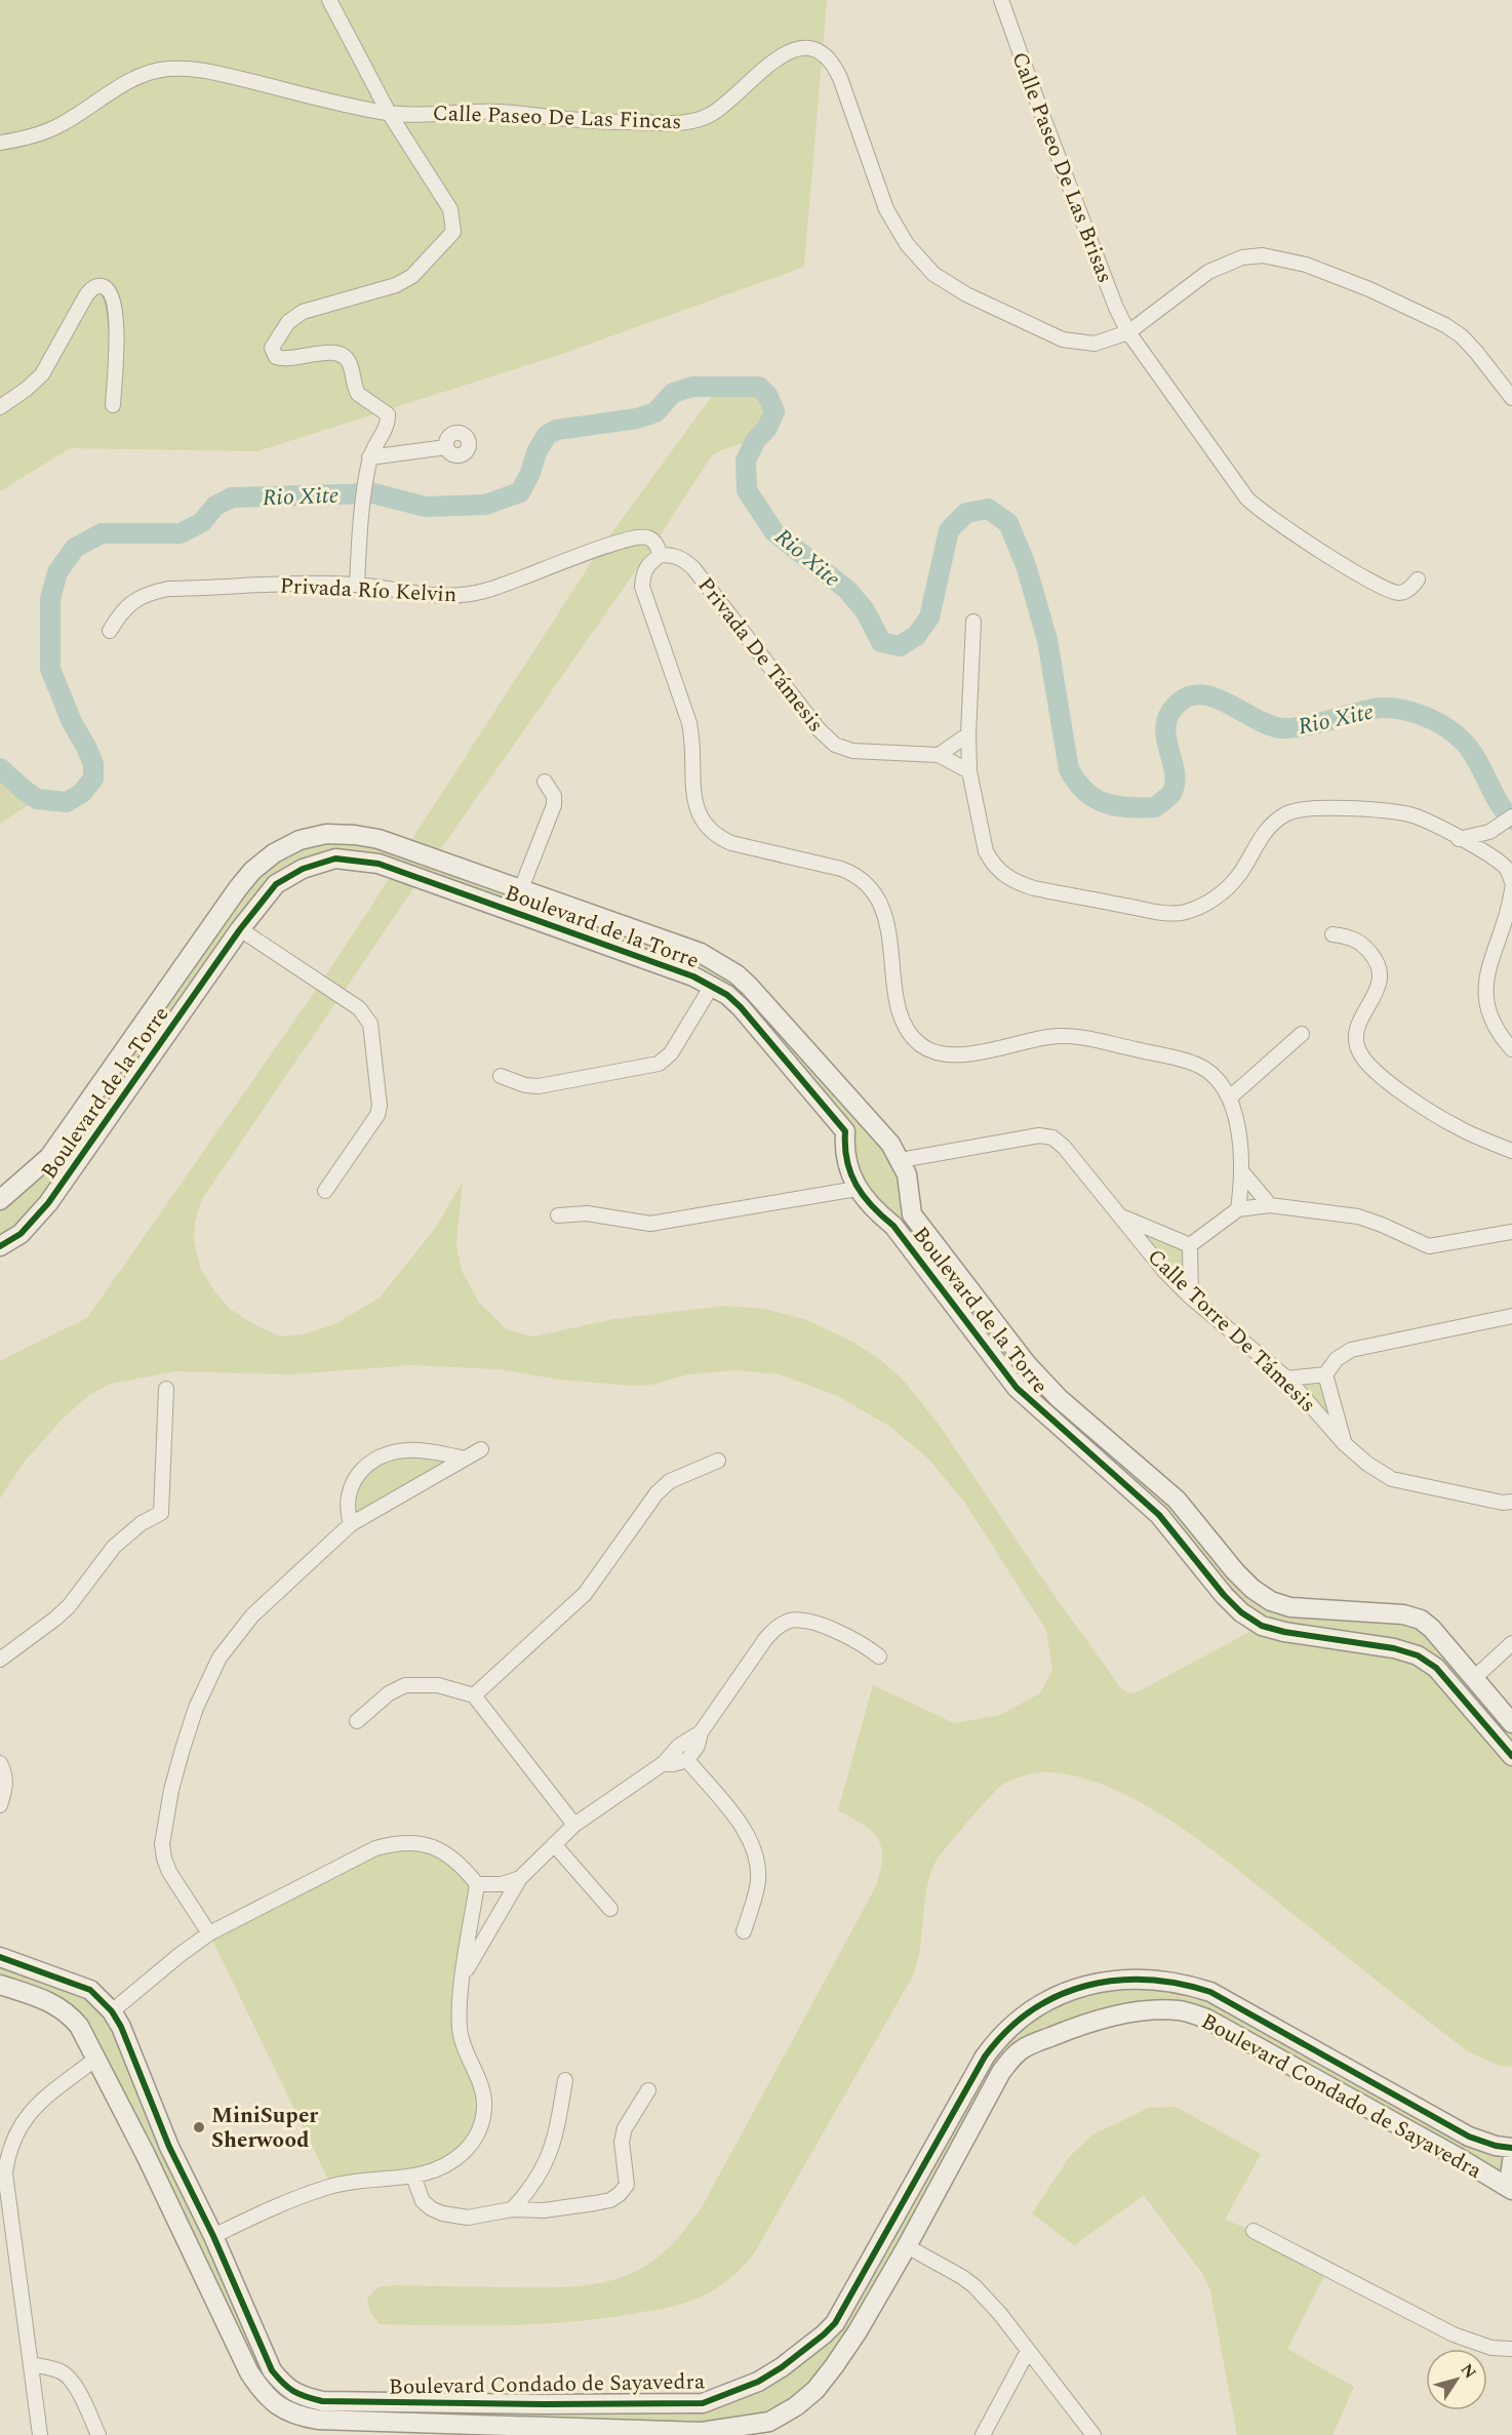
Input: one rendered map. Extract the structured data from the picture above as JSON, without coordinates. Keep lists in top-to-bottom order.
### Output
{
  "streets": {
    "street": [
      "Calle Paseo De Las Fincas",
      "Calle Paseo De Las Brisas",
      "Privada Río Kelvin",
      "Privada De Támesis",
      "Boulevard de la Torre",
      "Calle Torre De Támesis",
      "Boulevard Condado de Sayavedra"
    ]
  },
  "crossings": [
    ["Calle Paseo De Las Fincas", "Calle Paseo De Las Brisas"],
    ["Privada Río Kelvin", "Privada De Támesis"],
    ["Boulevard de la Torre", "Calle Torre De Támesis"]
  ],
  "water": ["Rio Xite"],
  "places": ["MiniSuper Sherwood"],
  "north": "top right"
}
